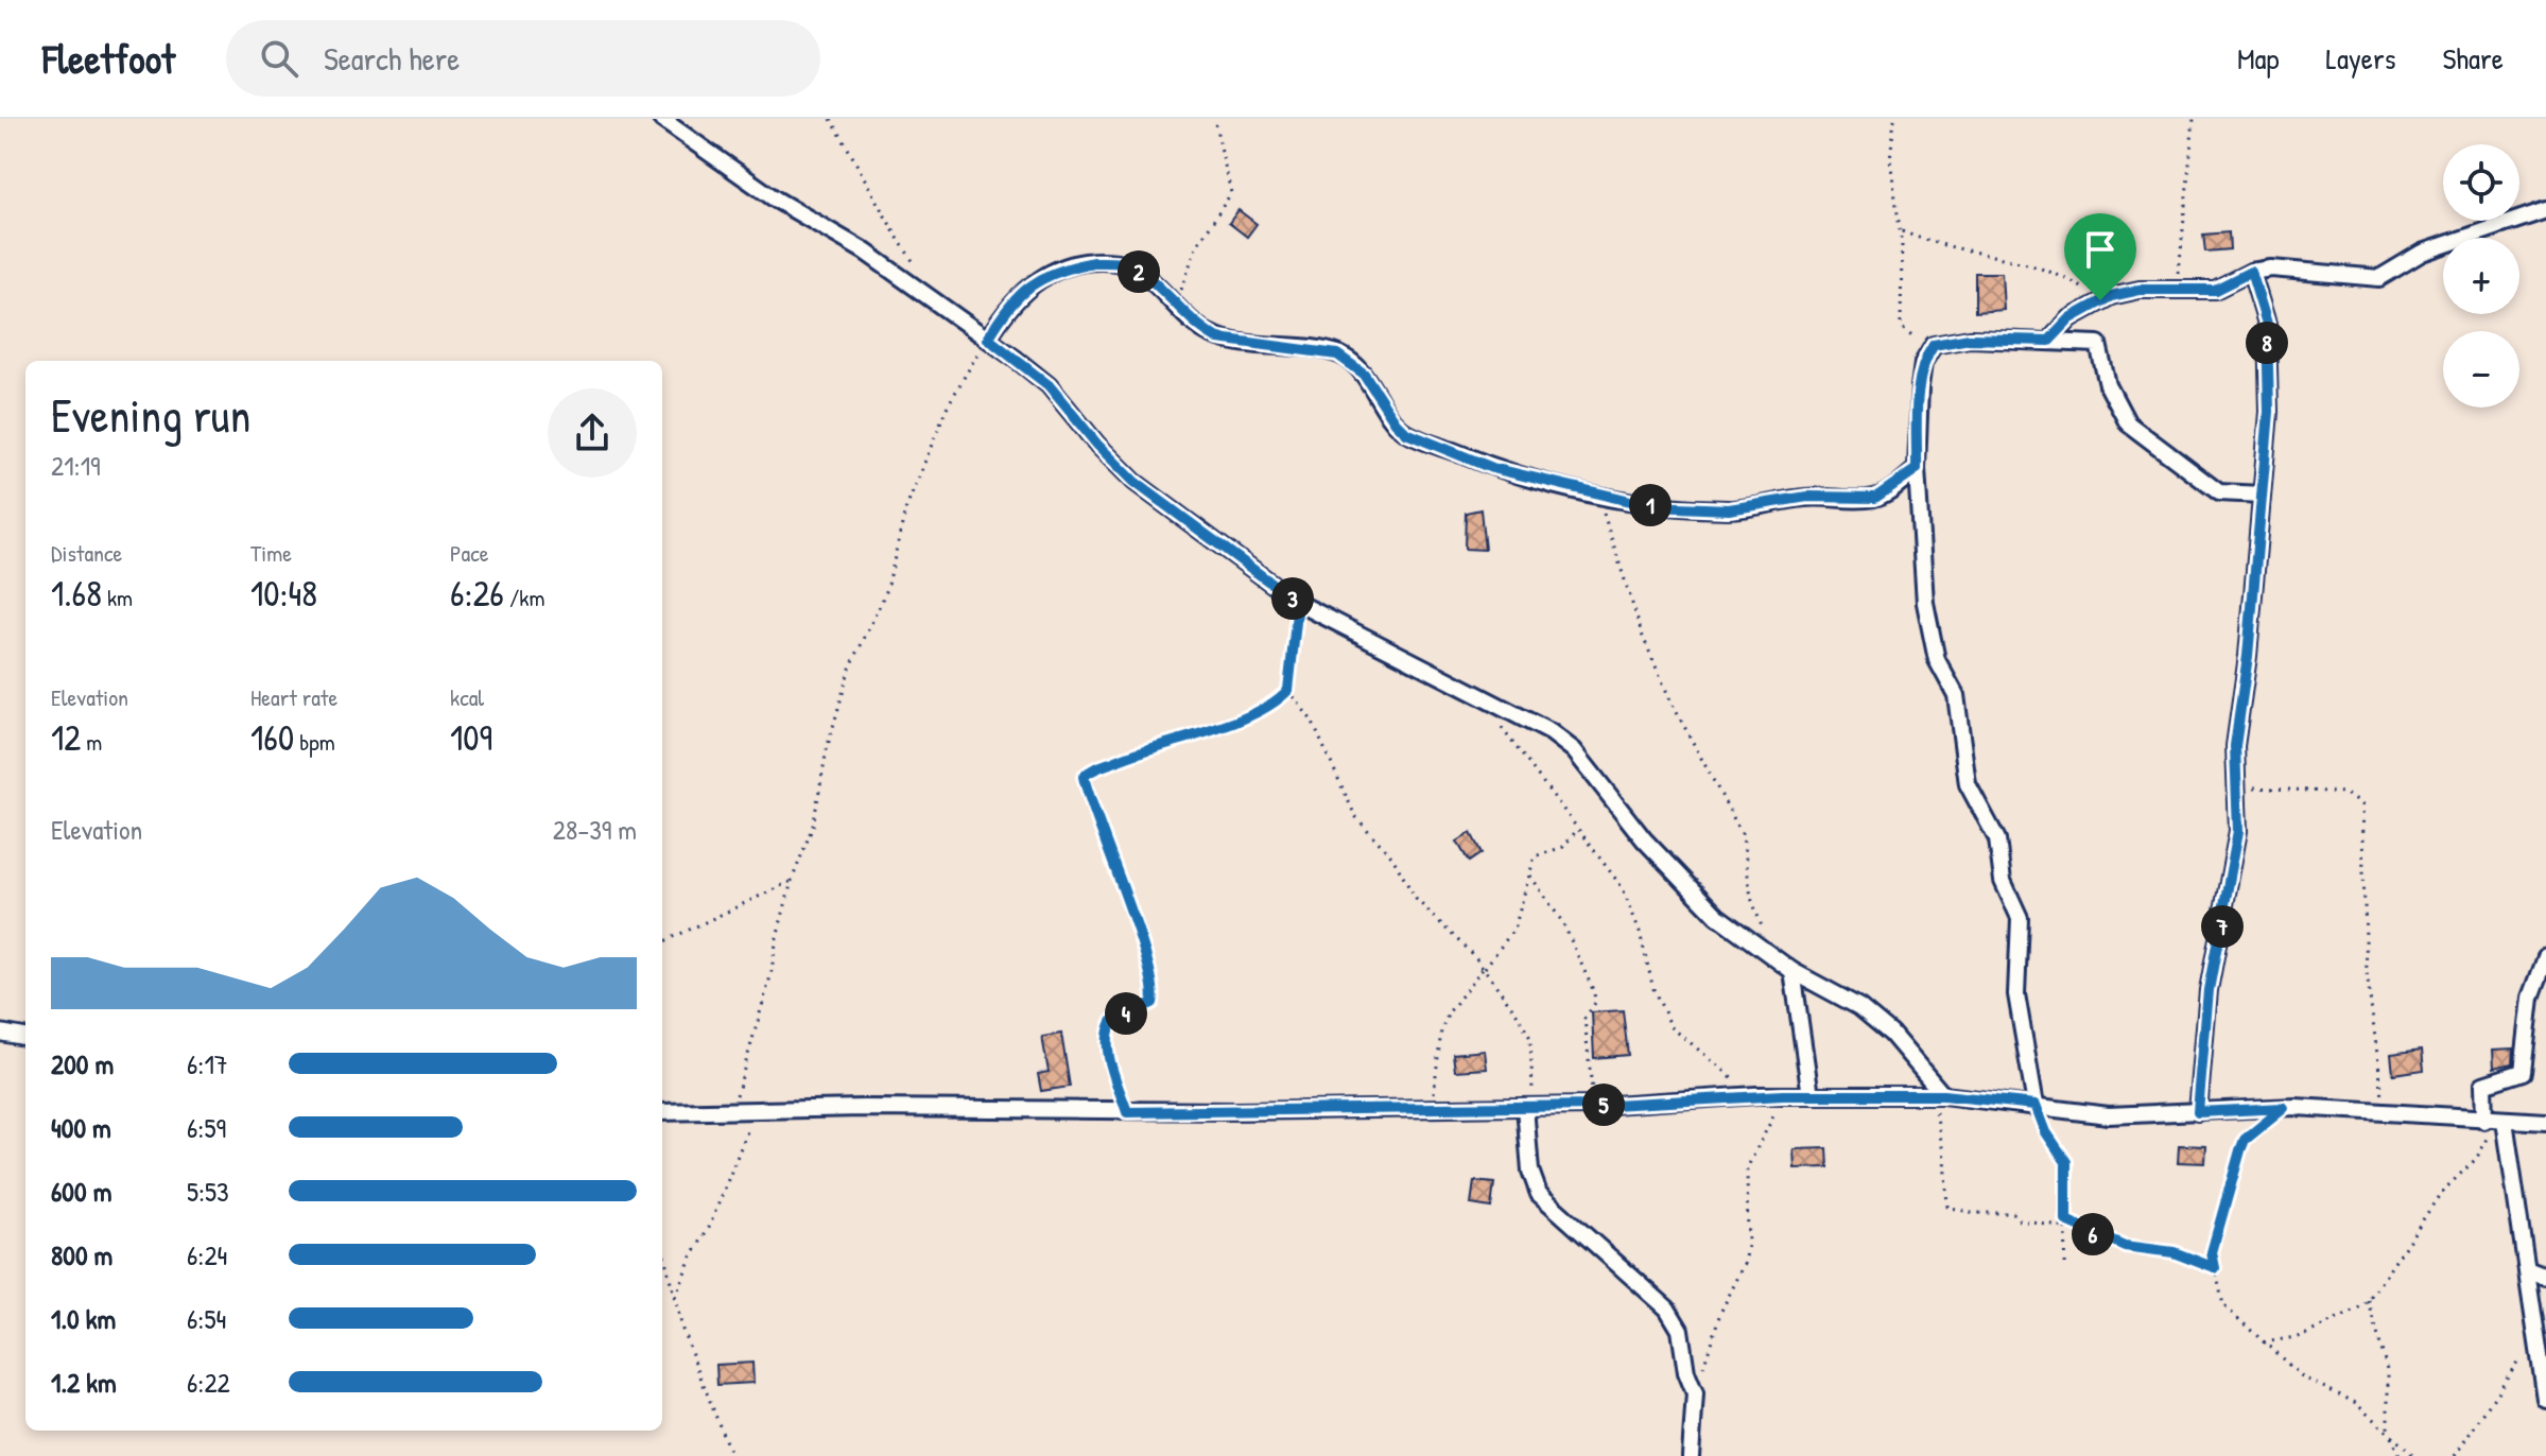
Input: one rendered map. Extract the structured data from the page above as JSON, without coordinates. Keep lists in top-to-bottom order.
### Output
{
  "page": {
    "header": "Fleetfoot",
    "search": "Search here",
    "nav": ["Map", "Layers", "Share"],
    "map_buttons": ["+", "−"],
    "pins": [
      "2",
      "8",
      "1",
      "3",
      "7",
      "4",
      "5",
      "6"
    ],
    "heading": ["Evening run", "21:19"],
    "stats": [
      ["Distance", "1.68 km"],
      ["Time", "10:48"],
      ["Pace", "6:26 /km"],
      ["Elevation", "12 m"],
      ["Heart rate", "160 bpm"],
      ["kcal", "109"]
    ],
    "chart": ["Elevation", "28–39 m"],
    "list": [
      {
        "name": "200 m",
        "note": "6:17"
      },
      {
        "name": "400 m",
        "note": "6:59"
      },
      {
        "name": "600 m",
        "note": "5:53"
      },
      {
        "name": "800 m",
        "note": "6:24"
      },
      {
        "name": "1.0 km",
        "note": "6:54"
      },
      {
        "name": "1.2 km",
        "note": "6:22"
      }
    ]
  }
}
